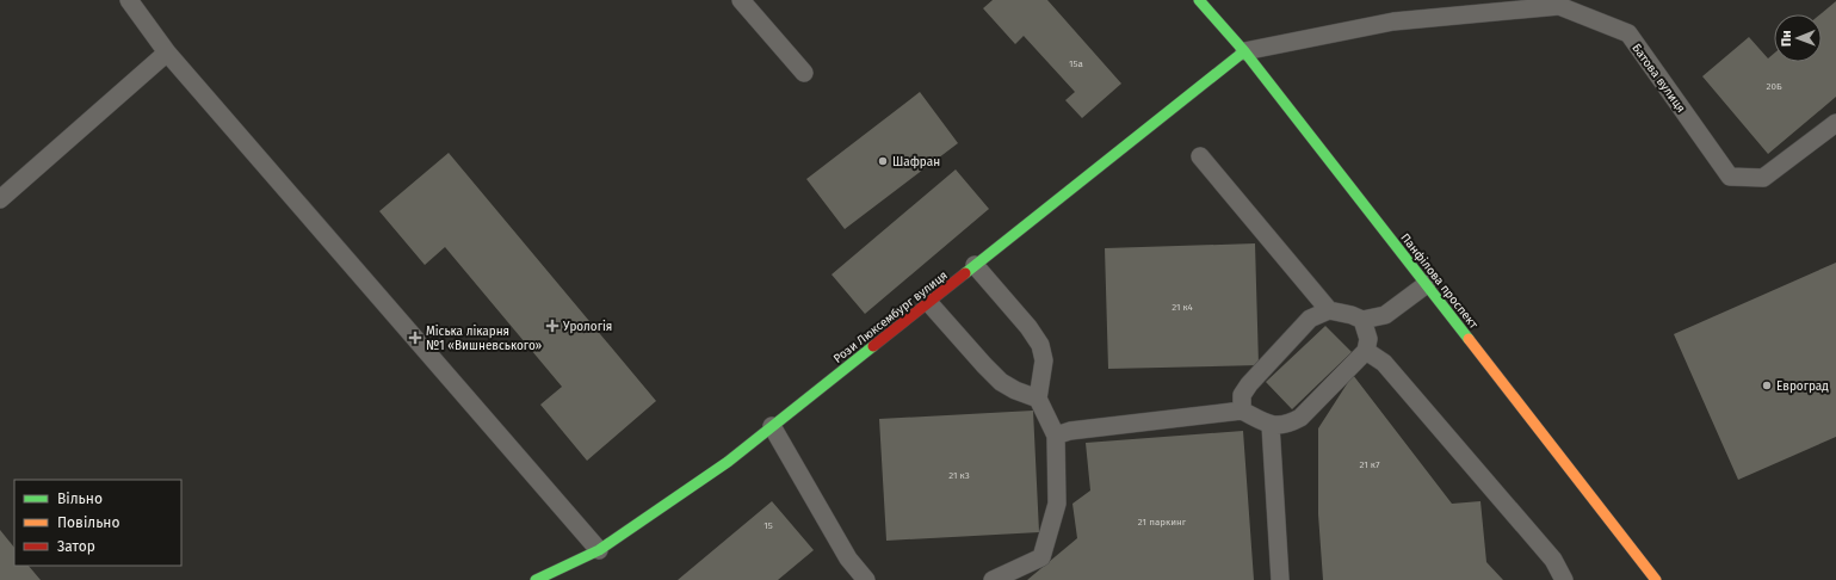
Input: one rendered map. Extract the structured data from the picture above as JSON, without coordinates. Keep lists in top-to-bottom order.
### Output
{
  "streets": {
    "street": ["Панфілова проспект", "Рози Люксембург вулиця"],
    "lane": ["Батова вулиця"]
  },
  "crossings": [
    ["Батова вулиця", "Панфілова проспект"],
    ["Батова вулиця", "Рози Люксембург вулиця"],
    ["Панфілова проспект", "Рози Люксембург вулиця"]
  ],
  "places": {
    "other": ["Шафран", "Евроград"],
    "health": ["Урологія", "Міська лікарня №1 «Вишневського»"]
  },
  "house_numbers": [
    "15а",
    "20Б",
    "21 к4",
    "21 к7",
    "21 к3",
    "21 паркинг",
    "15"
  ],
  "legend": ["Вільно", "Повільно", "Затор"],
  "north": "left"
}
